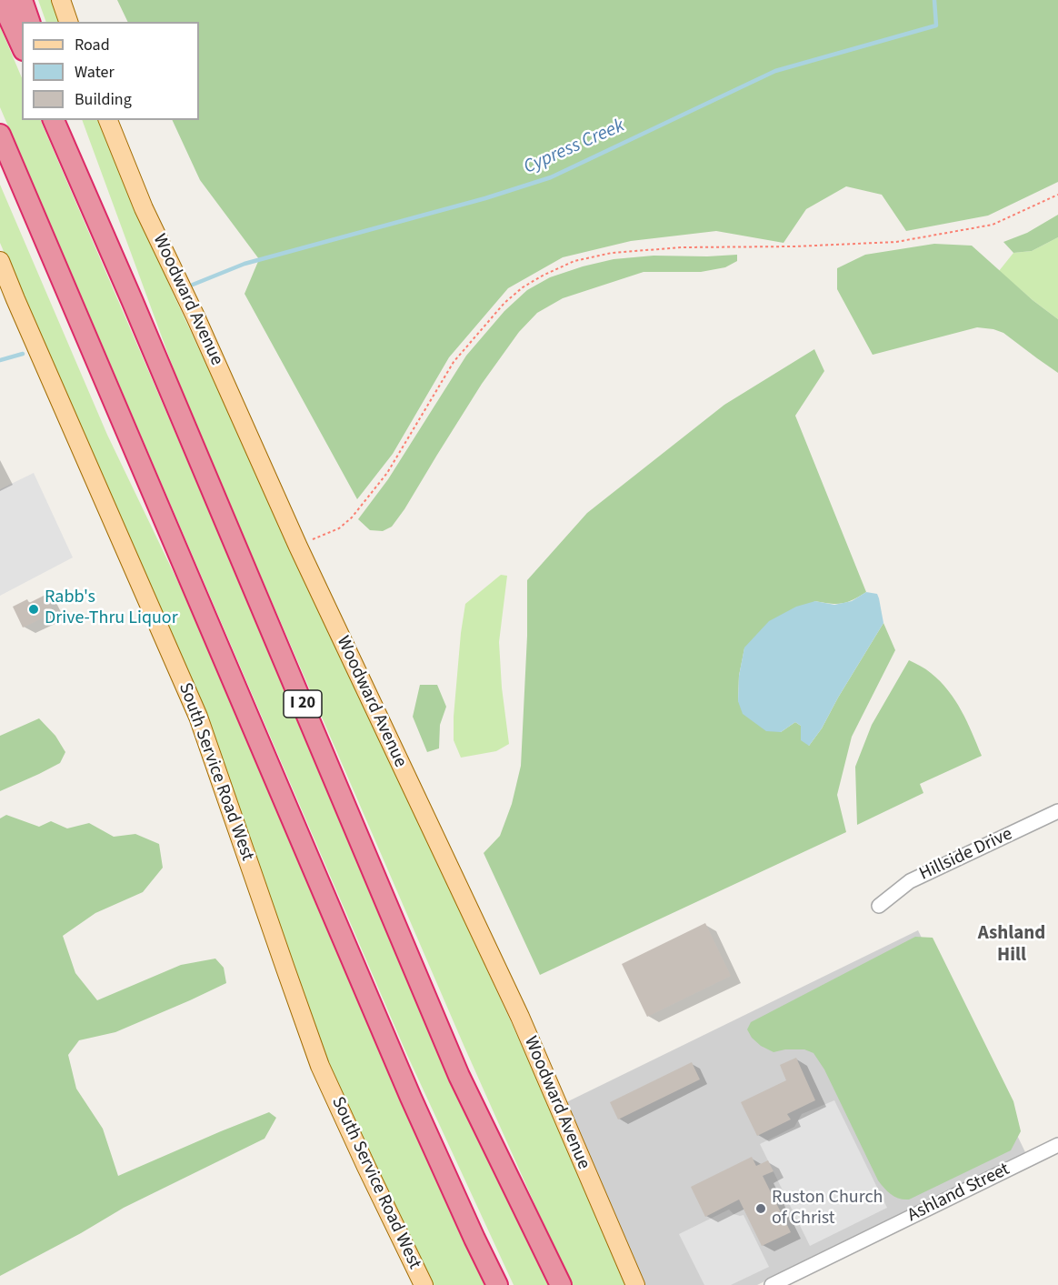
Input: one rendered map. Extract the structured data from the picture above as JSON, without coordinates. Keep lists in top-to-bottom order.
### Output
{
  "streets": {
    "highway": ["I 20"],
    "main road": ["Woodward Avenue", "South Service Road West"],
    "street": ["Hillside Drive", "Ashland Street"]
  },
  "districts": ["Ashland Hill"],
  "water": ["Cypress Creek"],
  "places": ["Rabb's Drive-Thru Liquor", "Ruston Church of Christ"],
  "legend": ["Road", "Water", "Building"]
}
